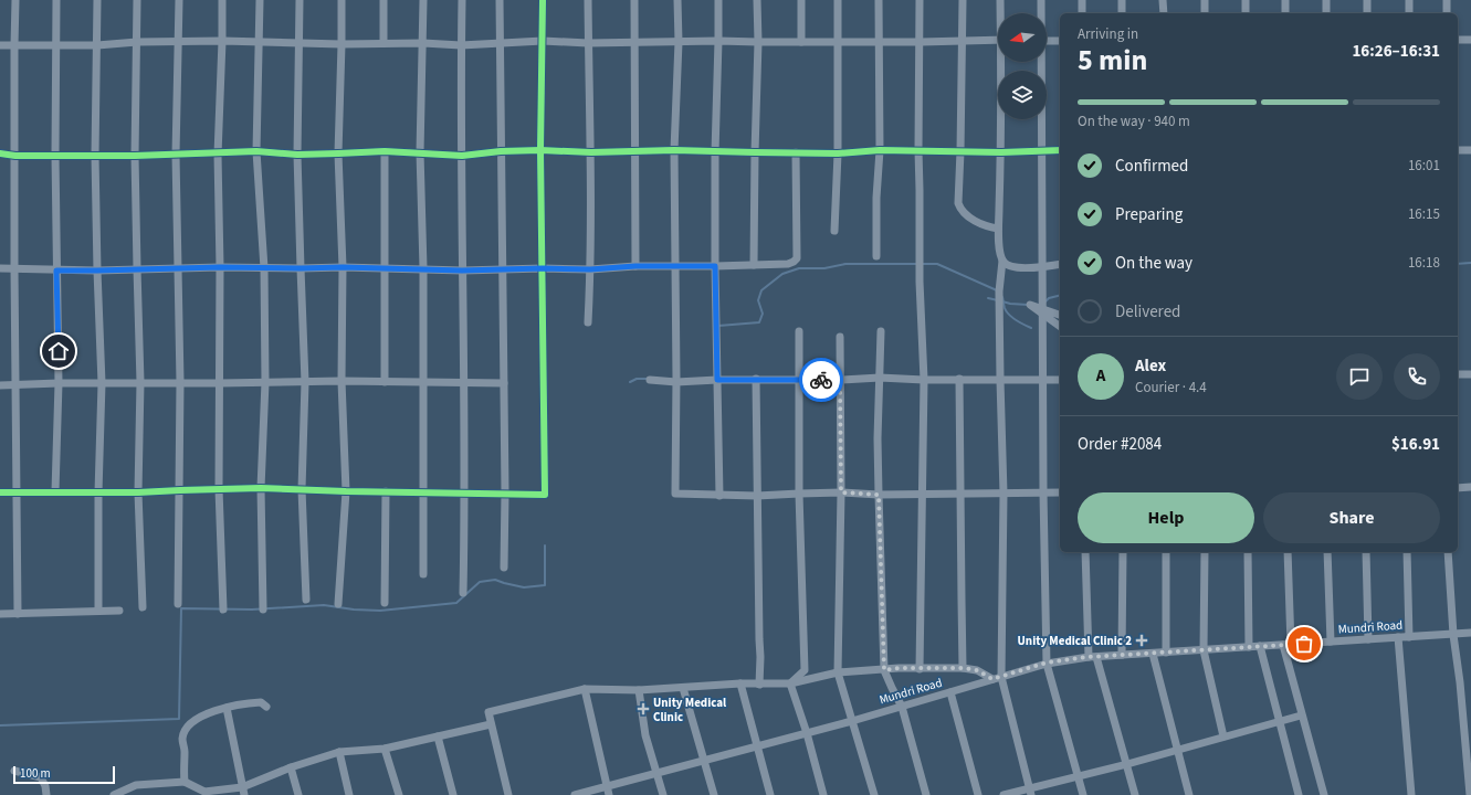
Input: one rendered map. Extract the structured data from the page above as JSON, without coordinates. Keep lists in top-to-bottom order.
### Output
{
  "streets": {
    "street": ["Mundri Road"]
  },
  "places": {
    "health": ["Unity Medical Clinic 2", "Unity Medical Clinic"]
  },
  "scale_bar": "100 m",
  "north": "left",
  "page": {
    "heading": ["5 min", "Arriving in", "16:26–16:31"],
    "panel": [
      "Alex",
      "Courier · 4.4",
      "Order #2084",
      "$16.91"
    ],
    "bar": "On the way · 940 m",
    "list": [
      ["Confirmed", "16:01"],
      ["Preparing", "16:15"],
      ["On the way", "16:18"],
      "Delivered"
    ],
    "round": "A",
    "buttons": ["Help", "Share"],
    "scale": "100 m"
  }
}
